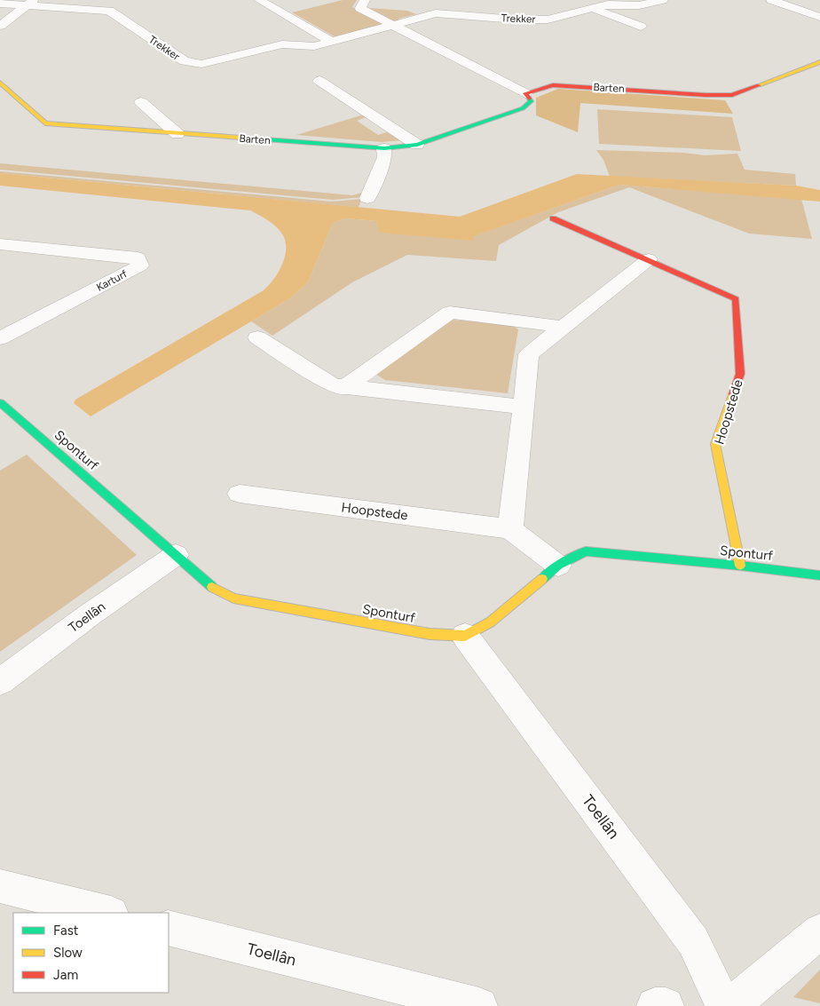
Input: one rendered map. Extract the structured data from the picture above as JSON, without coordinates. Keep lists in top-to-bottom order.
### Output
{
  "streets": {
    "street": [
      "Trekker",
      "Barten",
      "Karturf",
      "Hoopstede",
      "Sponturf",
      "Toellân"
    ]
  },
  "crossings": [
    ["Hoopstede", "Sponturf"],
    ["Sponturf", "Toellân"]
  ],
  "legend": ["Fast", "Slow", "Jam"]
}
